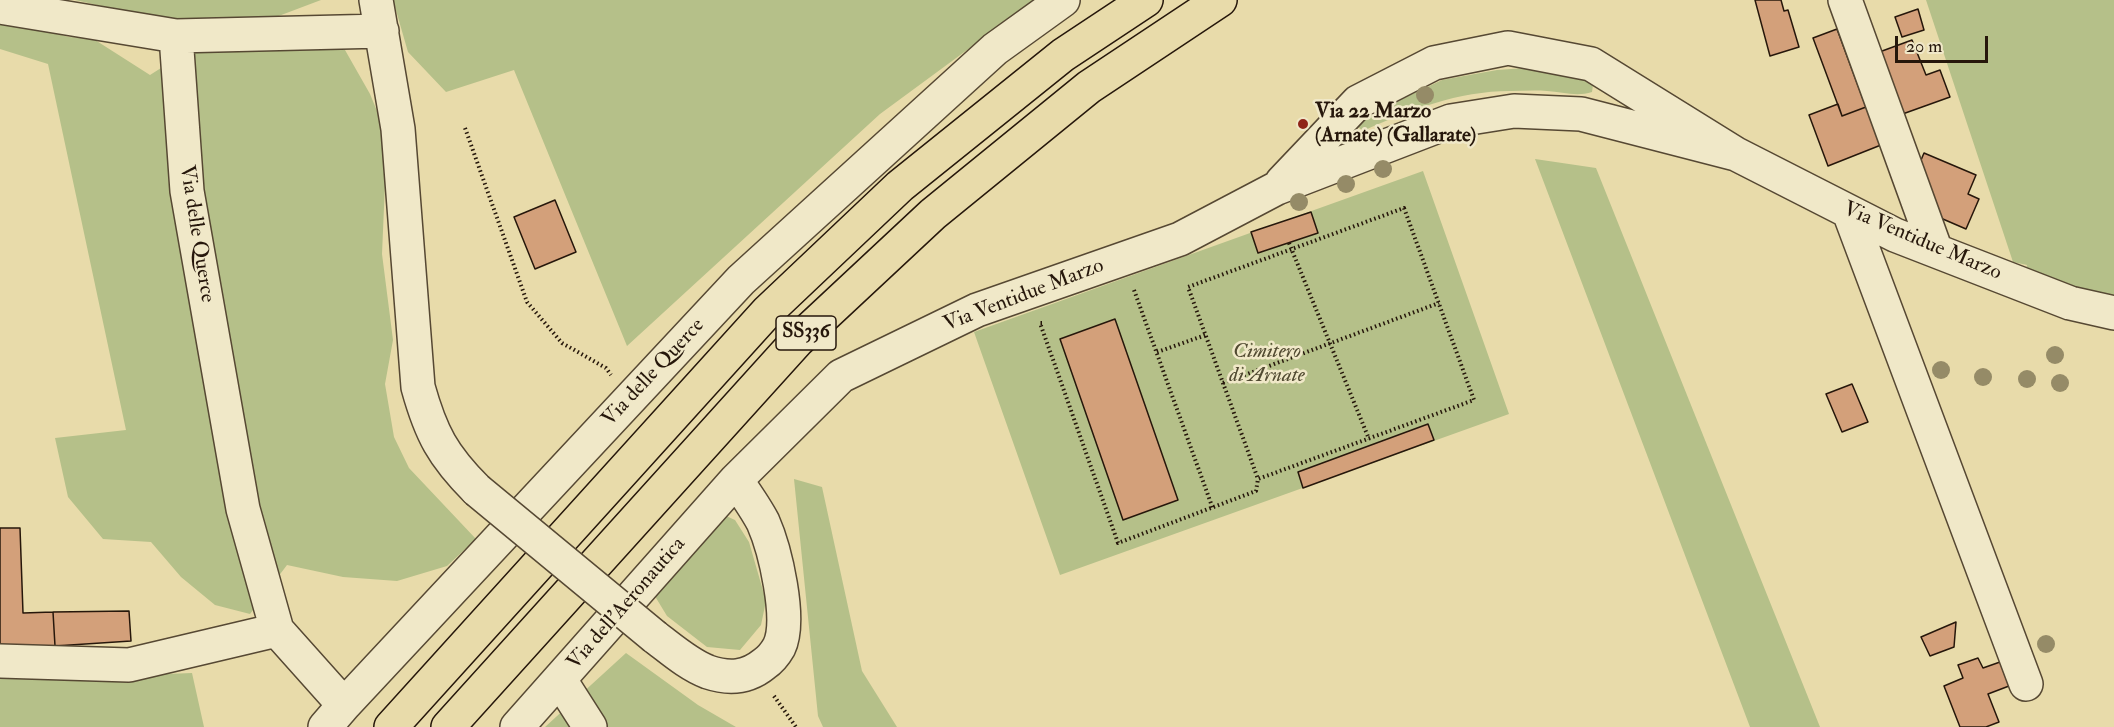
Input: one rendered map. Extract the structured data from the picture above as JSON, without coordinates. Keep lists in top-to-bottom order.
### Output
{
  "streets": {
    "highway": ["SS336"],
    "street": ["Via delle Querce", "Via Ventidue Marzo", "Via dell'Aeronautica"]
  },
  "crossings": [
    ["Via Ventidue Marzo", "Via dell'Aeronautica"]
  ],
  "parks": ["Cimitero di Arnate"],
  "places": ["Via 22 Marzo (Arnate) (Gallarate)"],
  "scale_bar": "20 m"
}
